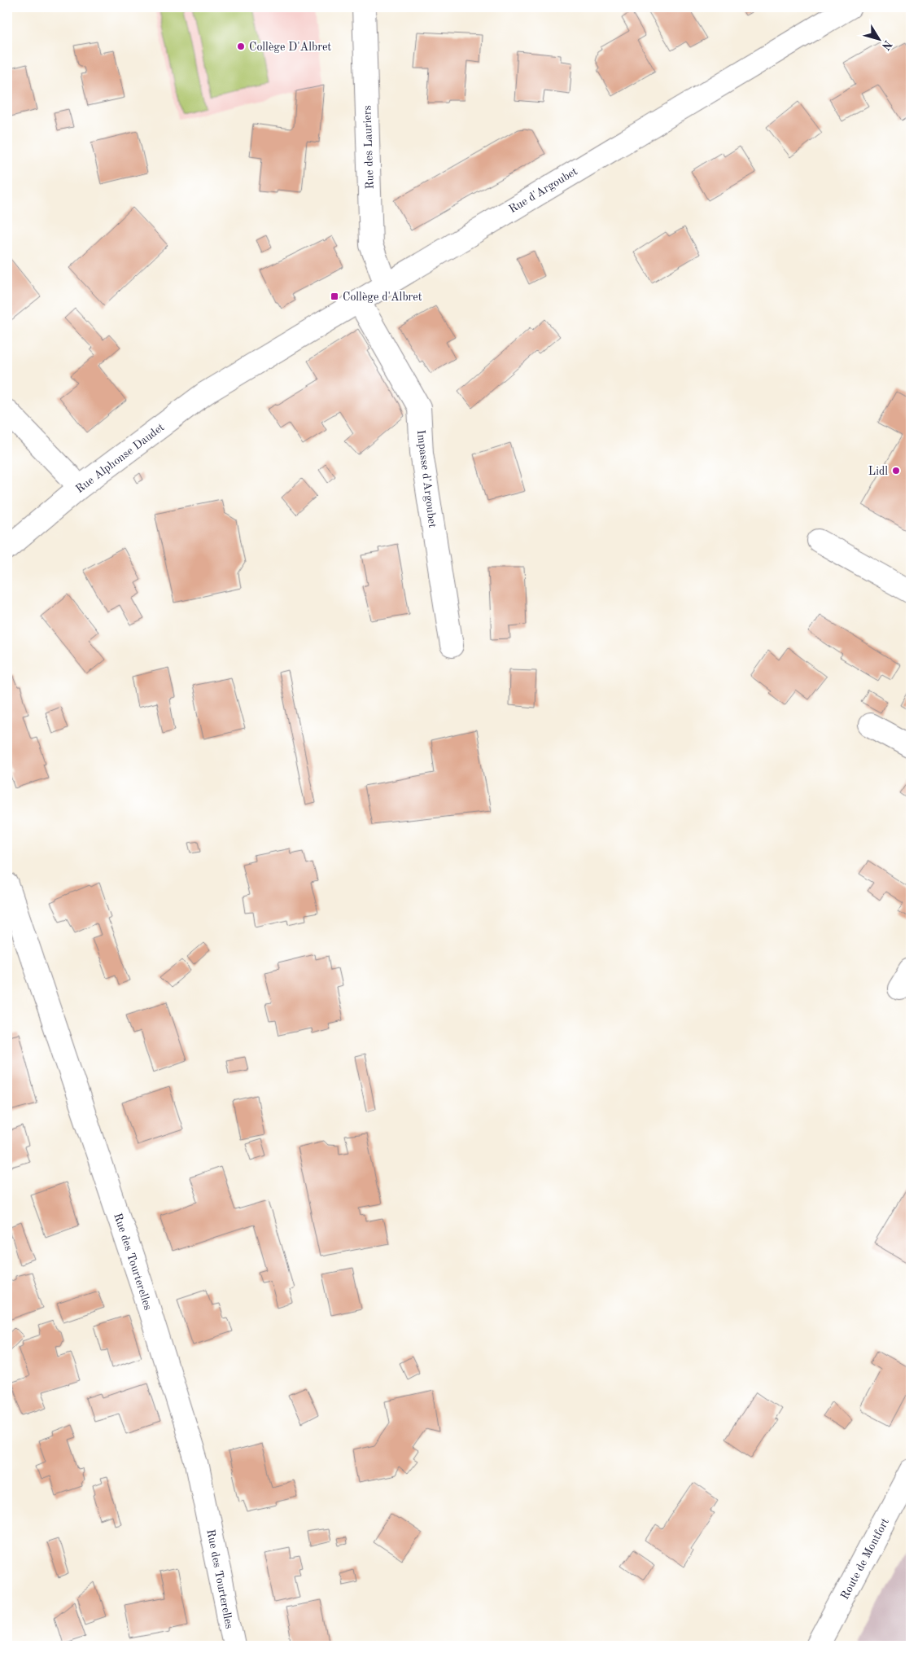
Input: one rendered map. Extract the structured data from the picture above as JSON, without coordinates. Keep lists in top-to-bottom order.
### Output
{
  "streets": {
    "street": [
      "Rue des Lauriers",
      "Rue d'Argoubet",
      "Rue Alphonse Daudet",
      "Impasse d'Argoubet",
      "Rue des Tourterelles",
      "Route de Montfort"
    ]
  },
  "crossings": [
    ["Rue des Lauriers", "Rue d'Argoubet"],
    ["Rue d'Argoubet", "Rue Alphonse Daudet"],
    ["Rue d'Argoubet", "Impasse d'Argoubet"]
  ],
  "places": {
    "other": ["Collège D'Albret", "Lidl"],
    "transit": ["Collège d'Albret"]
  },
  "north": "bottom right"
}
